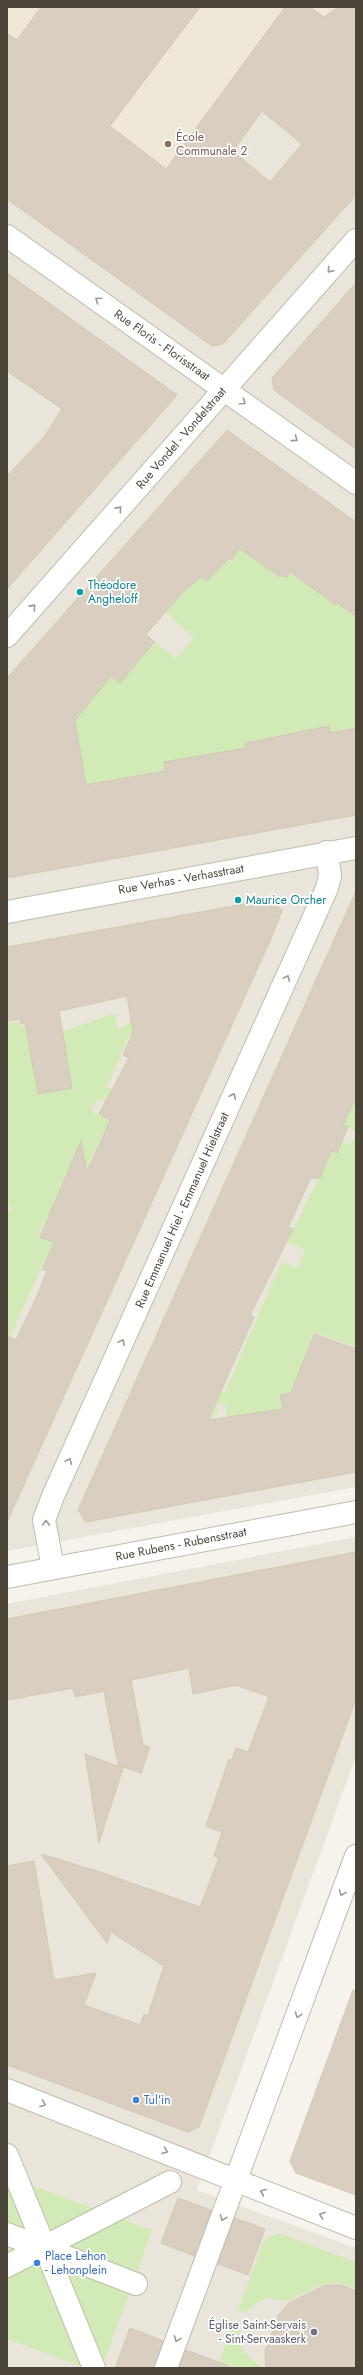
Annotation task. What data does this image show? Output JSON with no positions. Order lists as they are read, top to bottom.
{
  "streets": {
    "street": [
      "Rue Floris - Florisstraat",
      "Rue Vondel - Vondelstraat",
      "Rue Verhas - Verhasstraat",
      "Rue Emmanuel Hiel - Emmanuel Hielstraat",
      "Rue Rubens - Rubensstraat"
    ]
  },
  "crossings": [
    ["Rue Floris - Florisstraat", "Rue Vondel - Vondelstraat"],
    ["Rue Verhas - Verhasstraat", "Rue Emmanuel Hiel - Emmanuel Hielstraat"],
    ["Rue Emmanuel Hiel - Emmanuel Hielstraat", "Rue Rubens - Rubensstraat"]
  ],
  "one_way": ["Rue Emmanuel Hiel - Emmanuel Hielstraat"],
  "places": [
    "École Communale 2",
    "Théodore Angheloff",
    "Maurice Orcher",
    "Tul'in",
    "Place Lehon - Lehonplein",
    "Église Saint-Servais - Sint-Servaaskerk"
  ]
}
